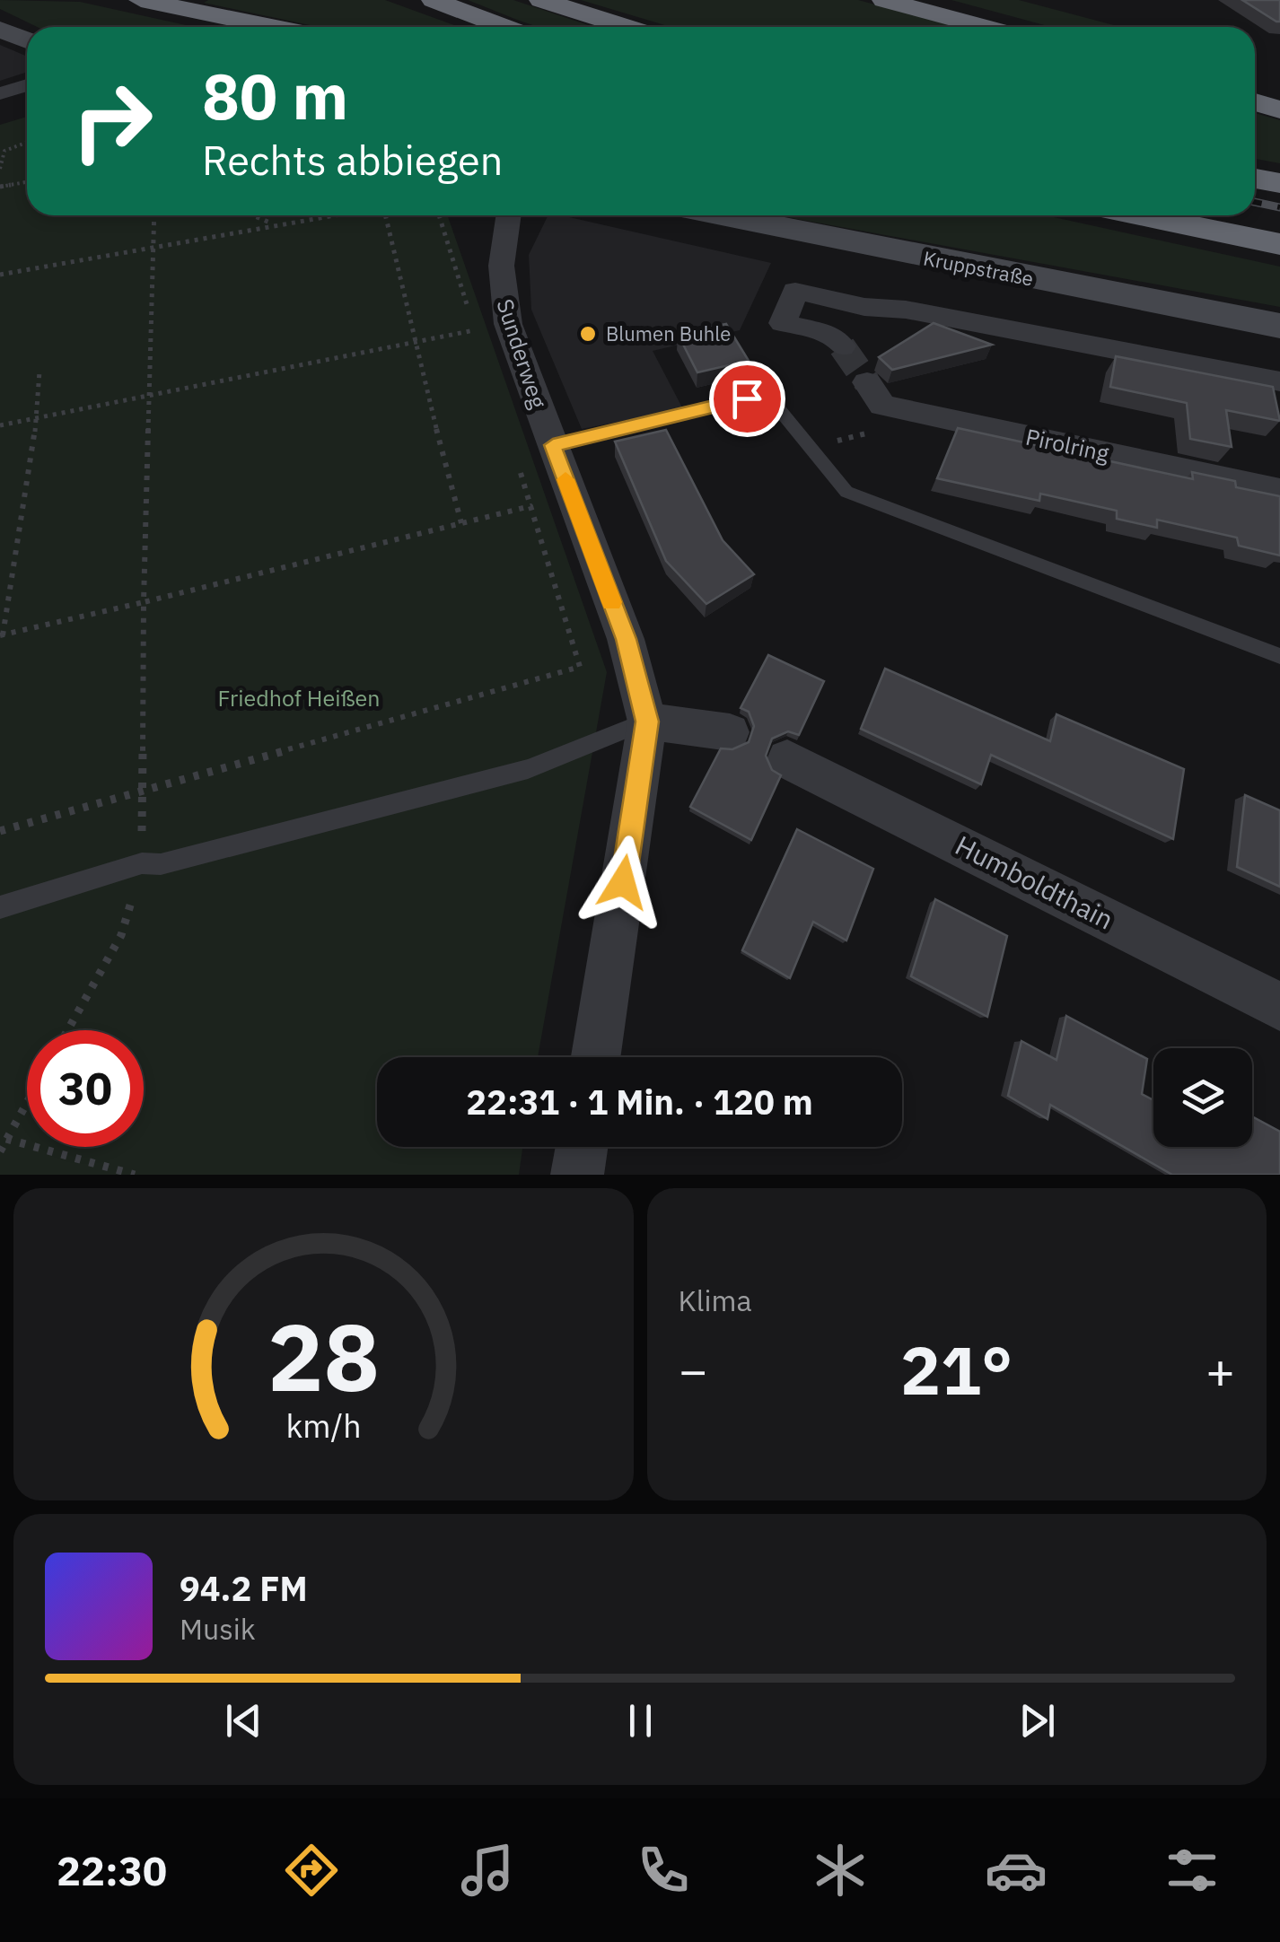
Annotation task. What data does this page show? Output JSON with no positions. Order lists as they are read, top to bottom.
{
  "streets": {
    "street": [
      "Kruppstraße",
      "Sunderweg",
      "Pirolring",
      "Humboldthain"
    ]
  },
  "parks": ["Friedhof Heißen"],
  "places": ["Blumen Buhle"],
  "page": {
    "turn": ["80 m", "Rechts abbiegen"],
    "limit": "30",
    "trip": "22:31 · 1 Min. · 120 m",
    "tile": "Klima",
    "heat": ["−", "21°", "+"],
    "song": ["94.2 FM", "Musik"],
    "tabs": "22:30",
    "gauge": ["28", "km/h"]
  }
}
